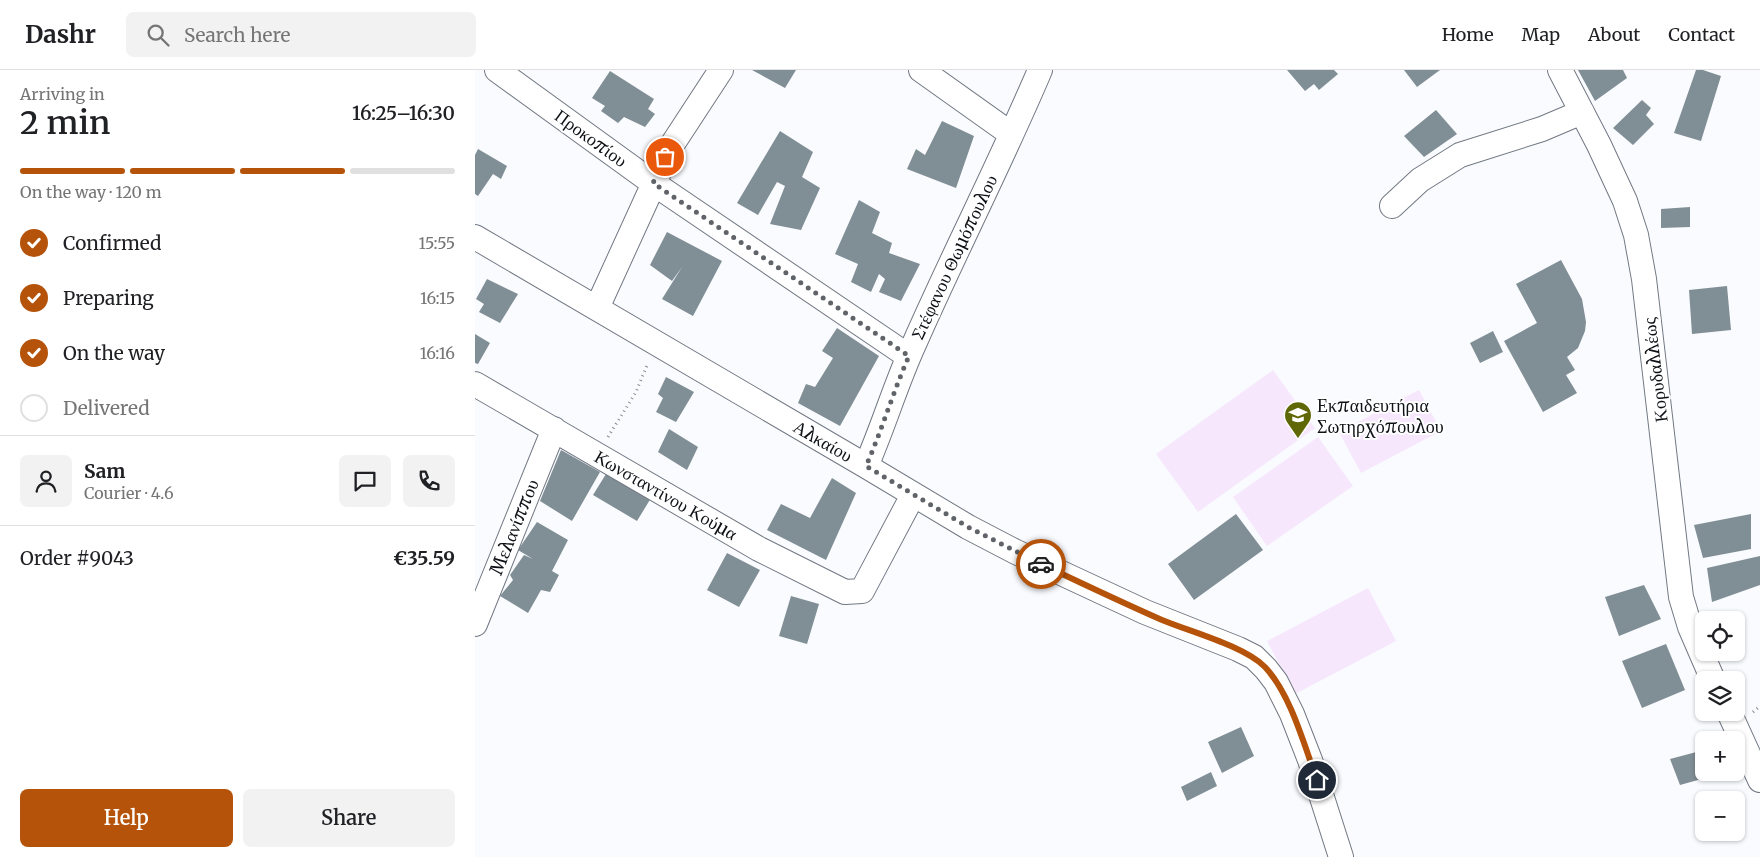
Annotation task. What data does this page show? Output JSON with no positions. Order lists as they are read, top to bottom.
{
  "streets": {
    "street": [
      "Προκοπίου",
      "Στέφανου Θωμόπουλου",
      "Κορυδαλλέως",
      "Αλκαίου",
      "Κωνσταντίνου Κούμα",
      "Μελανίππου"
    ]
  },
  "crossings": [
    ["Προκοπίου", "Στέφανου Θωμόπουλου"],
    ["Στέφανου Θωμόπουλου", "Αλκαίου"],
    ["Αλκαίου", "Κωνσταντίνου Κούμα"],
    ["Κωνσταντίνου Κούμα", "Μελανίππου"]
  ],
  "places": {
    "school or university": ["Εκπαιδευτήρια Σωτηρχόπουλου"]
  },
  "page": {
    "header": "Dashr",
    "search": "Search here",
    "nav": [
      "Home",
      "Map",
      "About",
      "Contact"
    ],
    "heading": ["2 min", "Arriving in", "16:25–16:30"],
    "panel": [
      "Sam",
      "Courier · 4.6",
      "Order #9043",
      "€35.59"
    ],
    "bar": "On the way · 120 m",
    "list": [
      ["Confirmed", "15:55"],
      ["Preparing", "16:15"],
      ["On the way", "16:16"],
      "Delivered"
    ],
    "map_buttons": ["+", "−"],
    "buttons": ["Help", "Share"]
  }
}
